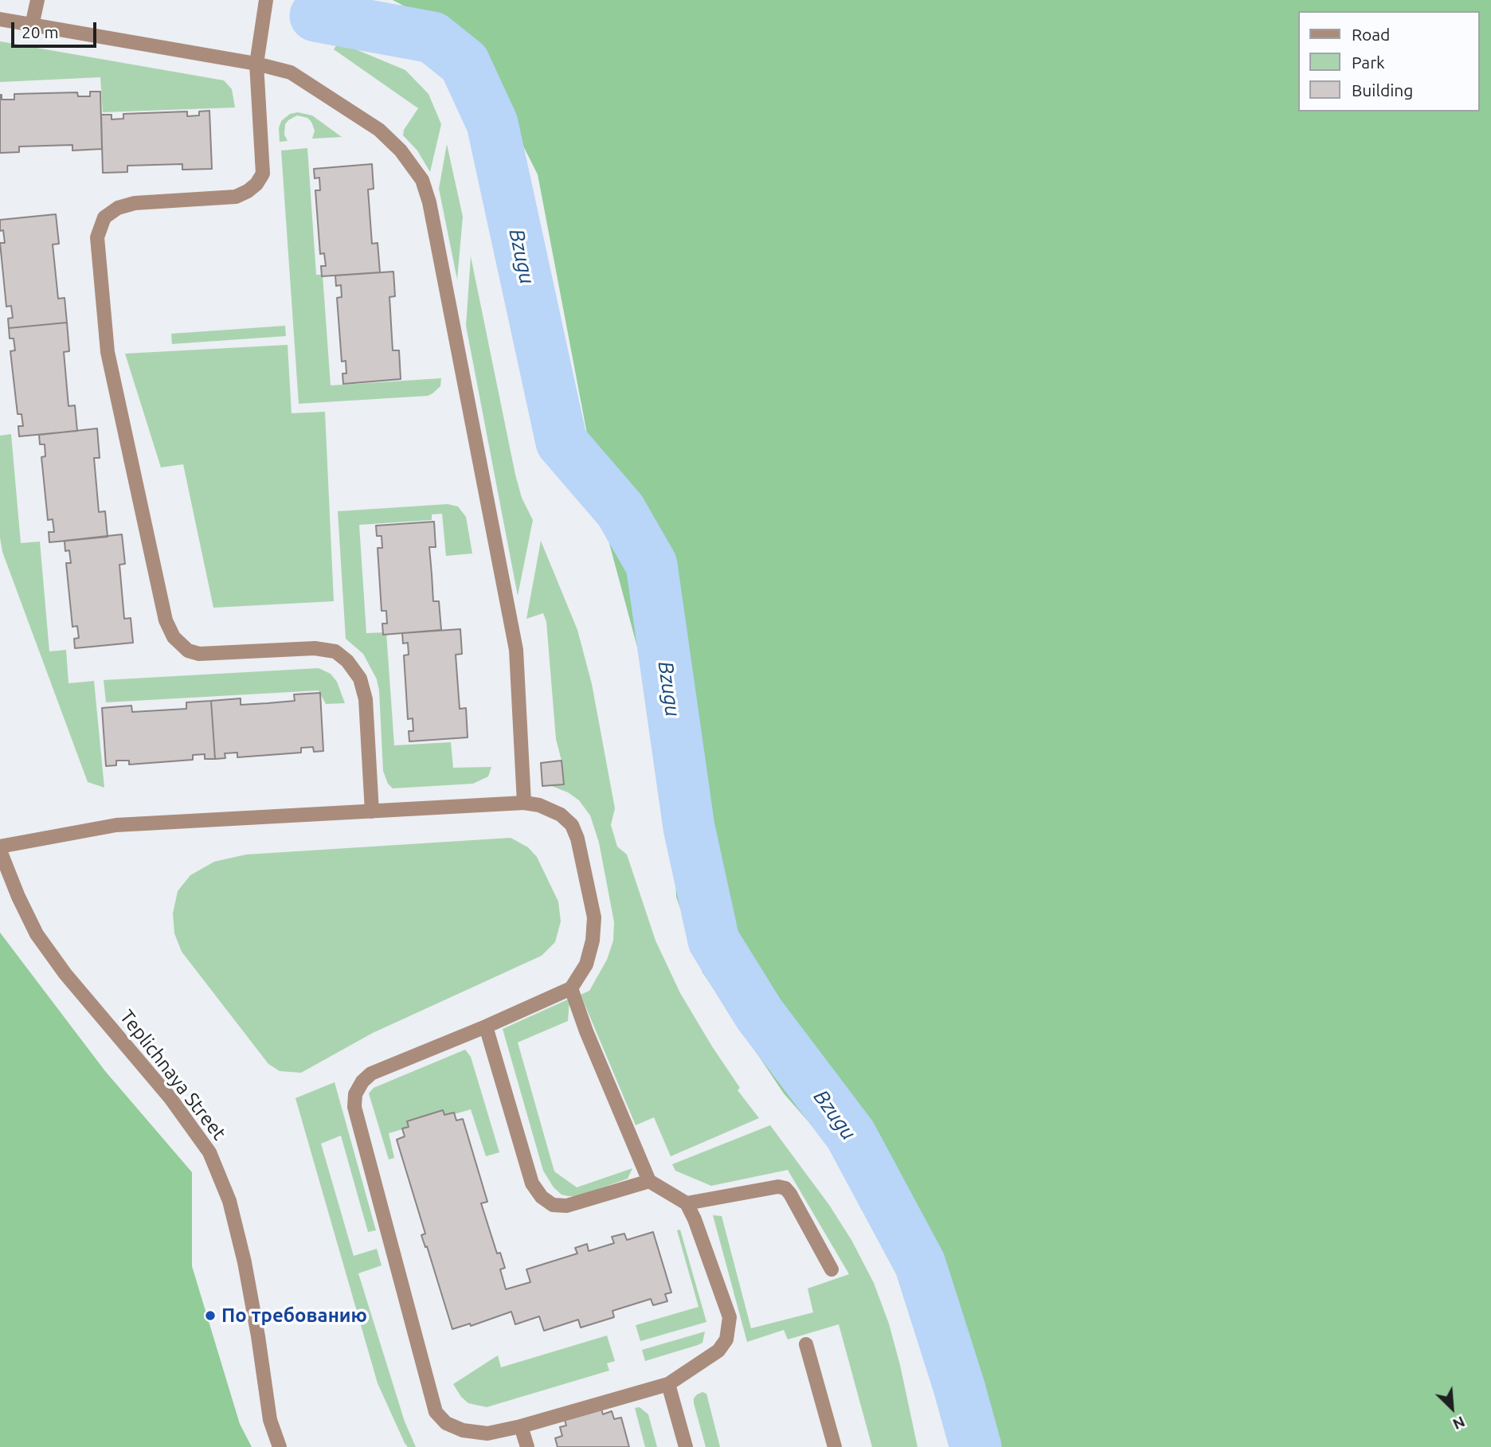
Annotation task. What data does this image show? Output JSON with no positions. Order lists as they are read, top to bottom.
{
  "streets": {
    "street": ["Teplichnaya Street"]
  },
  "water": ["Bzugu"],
  "places": ["По требованию"],
  "legend": ["Road", "Park", "Building"],
  "scale_bar": "20 m",
  "north": "bottom right"
}
